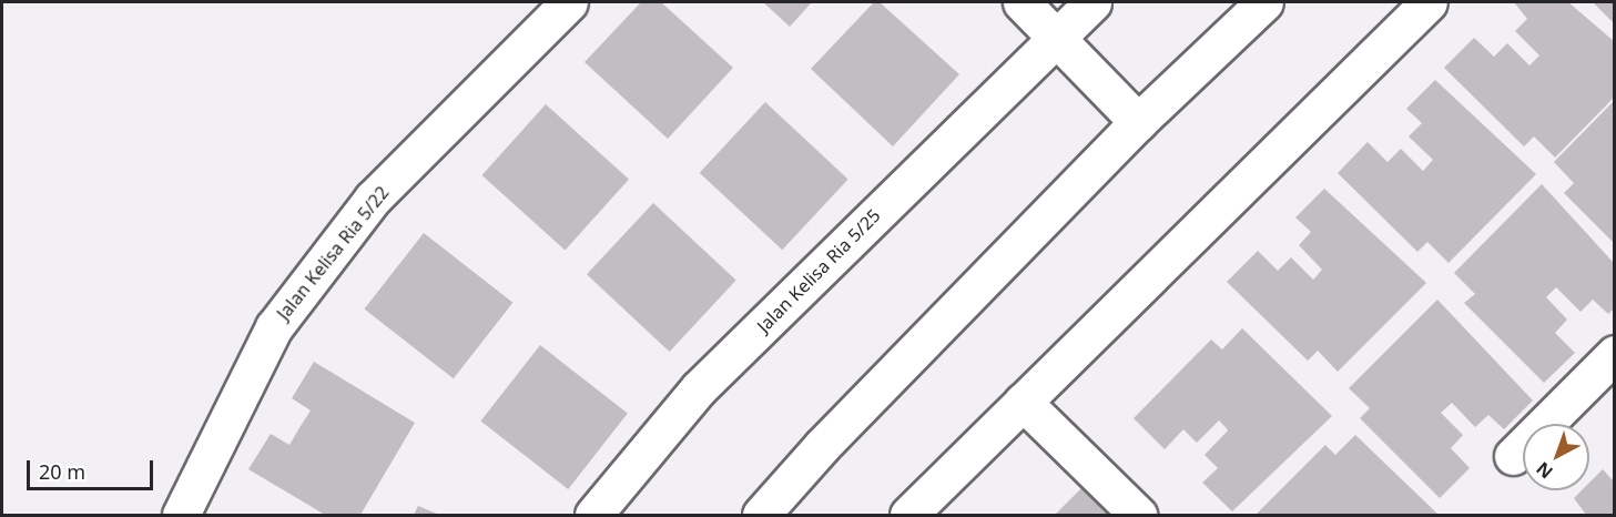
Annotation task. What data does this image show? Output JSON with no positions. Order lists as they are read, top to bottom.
{
  "streets": {
    "street": ["Jalan Kelisa Ria 5/22", "Jalan Kelisa Ria 5/25"]
  },
  "scale_bar": "20 m",
  "north": "bottom left"
}
